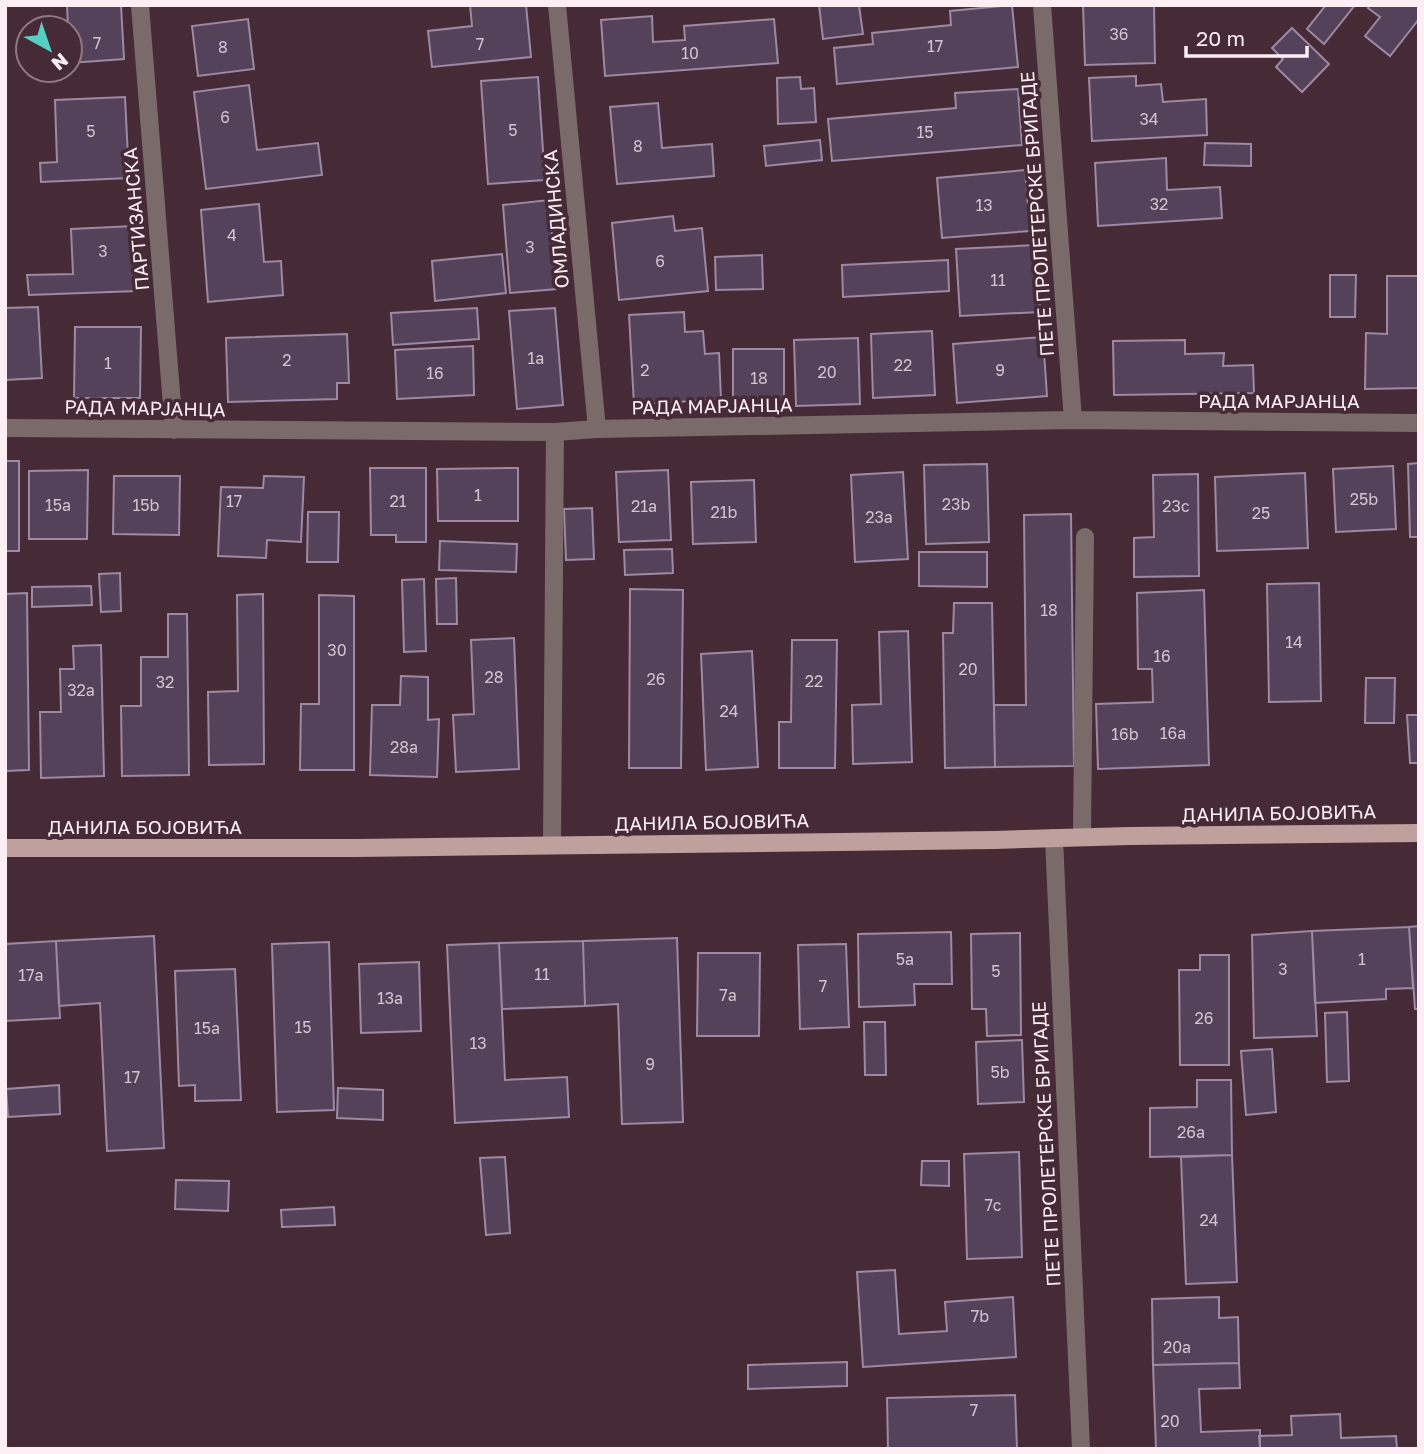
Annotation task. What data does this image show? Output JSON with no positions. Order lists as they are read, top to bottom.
{
  "streets": {
    "main road": ["ДАНИЛА БОЈОВИЋА"],
    "street": [
      "ПЕТЕ ПРОЛЕТЕРСКЕ БРИГАДЕ",
      "ПАРТИЗАНСКА",
      "ОМЛАДИНСКА",
      "РАДА МАРЈАНЦА"
    ]
  },
  "crossings": [
    ["ПЕТЕ ПРОЛЕТЕРСКЕ БРИГАДЕ", "РАДА МАРЈАНЦА"],
    ["ПЕТЕ ПРОЛЕТЕРСКЕ БРИГАДЕ", "ДАНИЛА БОЈОВИЋА"],
    ["ПАРТИЗАНСКА", "РАДА МАРЈАНЦА"],
    ["ОМЛАДИНСКА", "РАДА МАРЈАНЦА"]
  ],
  "house_numbers": [
    "36",
    "7",
    "7",
    "17",
    "8",
    "10",
    "6",
    "34",
    "5",
    "5",
    "15",
    "8",
    "32",
    "13",
    "4",
    "3",
    "3",
    "6",
    "11",
    "1a",
    "2",
    "1",
    "22",
    "2",
    "9",
    "20",
    "16",
    "18",
    "1",
    "25b",
    "17",
    "21",
    "23b",
    "15a",
    "15b",
    "21a",
    "23c",
    "21b",
    "25",
    "23a",
    "18",
    "14",
    "30",
    "16",
    "20",
    "28",
    "26",
    "22",
    "32",
    "32a",
    "24",
    "16a",
    "16b",
    "28a",
    "5a",
    "1",
    "3",
    "5",
    "11",
    "17a",
    "7",
    "7a",
    "13a",
    "26",
    "15",
    "15a",
    "13",
    "9",
    "5b",
    "17",
    "26a",
    "7c",
    "24",
    "7b",
    "20a",
    "7",
    "20"
  ],
  "scale_bar": "20 m",
  "north": "bottom right"
}
